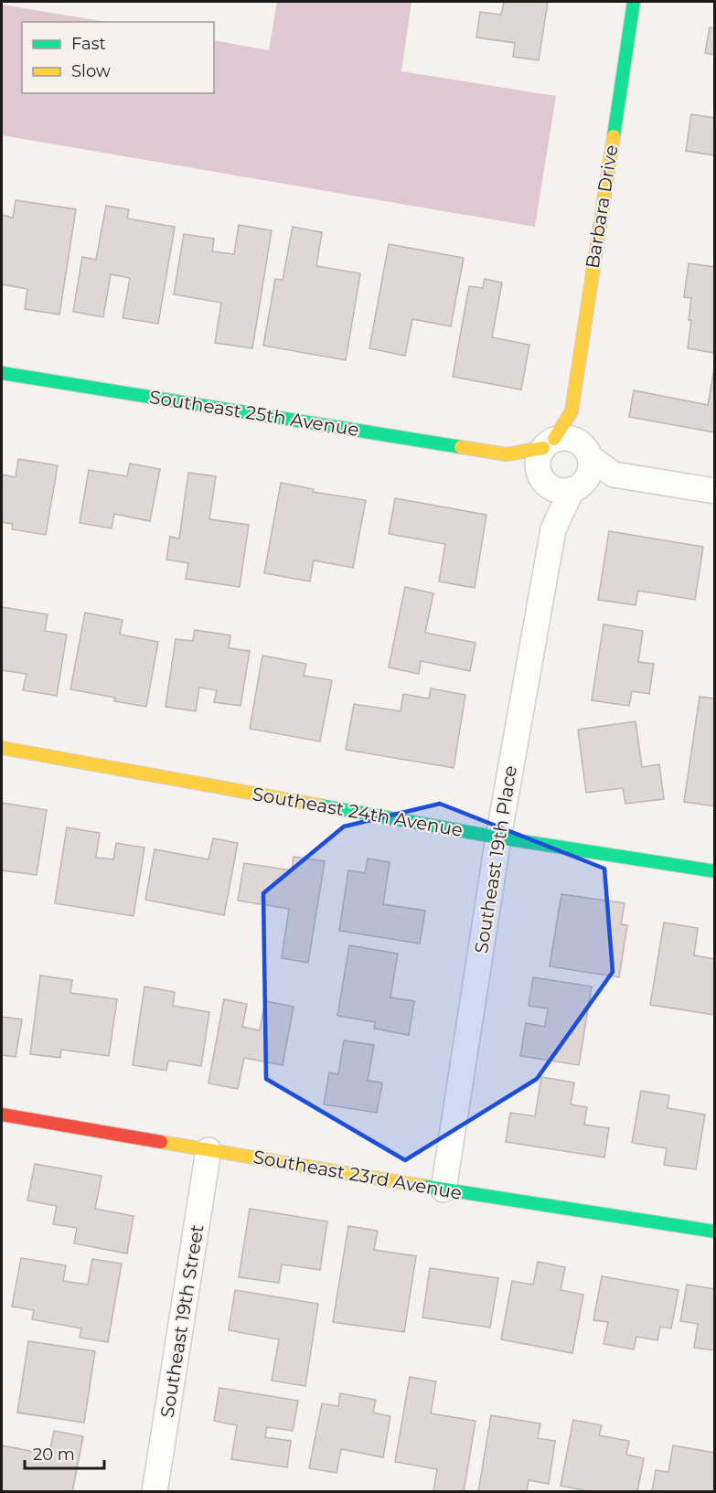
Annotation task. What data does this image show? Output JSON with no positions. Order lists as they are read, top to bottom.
{
  "streets": {
    "street": [
      "Barbara Drive",
      "Southeast 25th Avenue",
      "Southeast 24th Avenue",
      "Southeast 19th Place",
      "Southeast 23rd Avenue",
      "Southeast 19th Street"
    ]
  },
  "crossings": [
    ["Barbara Drive", "Southeast 25th Avenue"],
    ["Southeast 24th Avenue", "Southeast 19th Place"],
    ["Southeast 19th Place", "Southeast 23rd Avenue"],
    ["Southeast 23rd Avenue", "Southeast 19th Street"]
  ],
  "legend": ["Fast", "Slow"],
  "scale_bar": "20 m"
}
